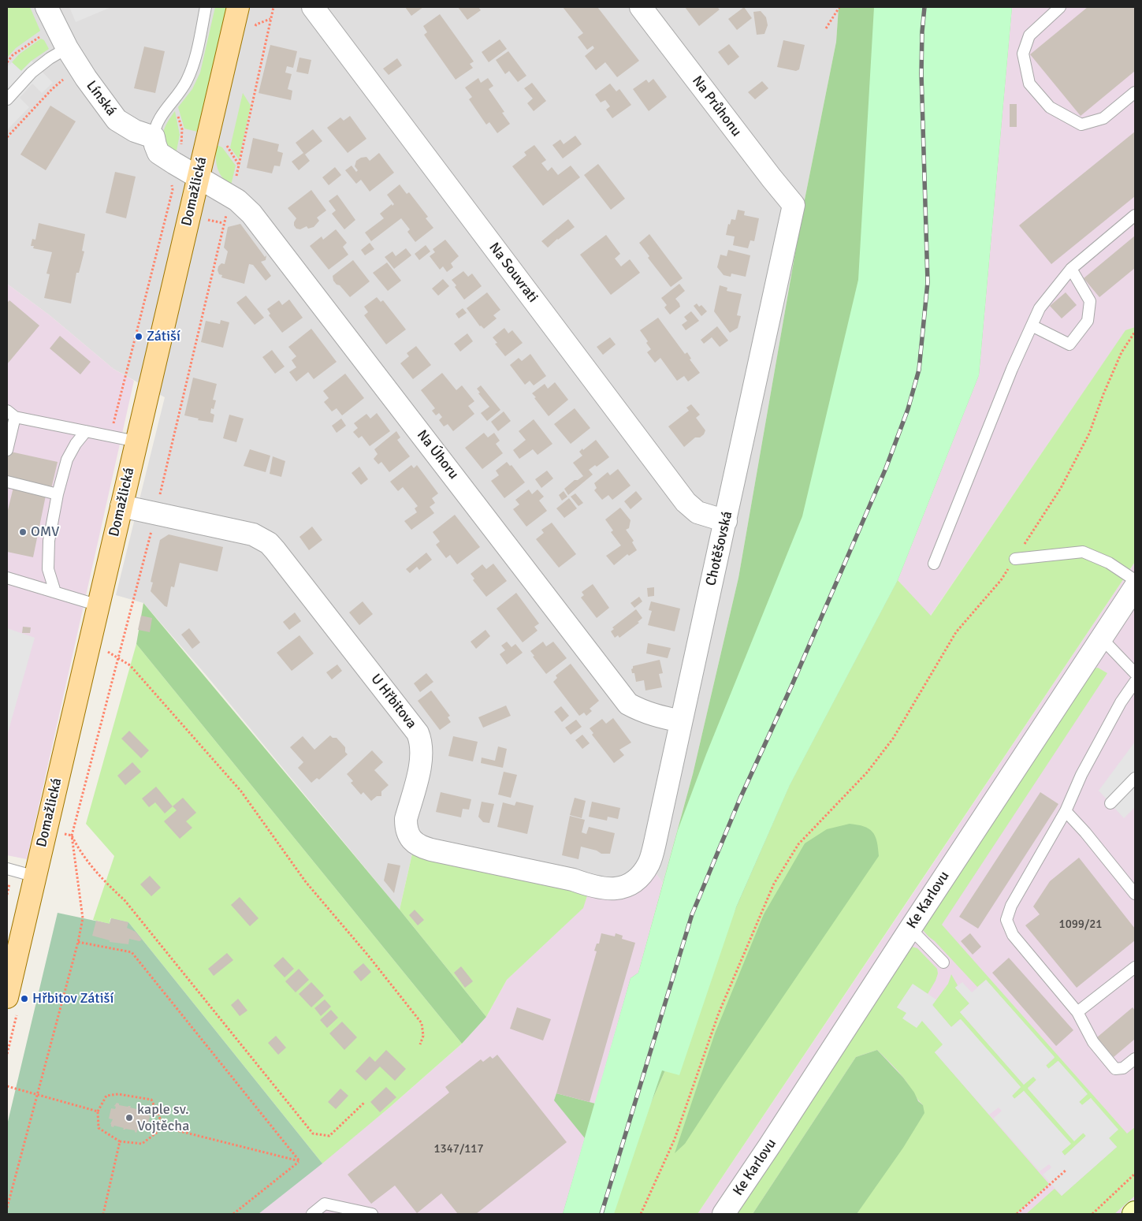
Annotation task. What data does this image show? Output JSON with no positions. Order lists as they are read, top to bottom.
{
  "streets": {
    "main road": ["Domažlická"],
    "street": [
      "Línská",
      "Na Průhonu",
      "Na Souvrati",
      "Na Úhoru",
      "Chotěšovská",
      "U Hřbitova",
      "Ke Karlovu"
    ]
  },
  "crossings": [
    ["Na Průhonu", "Chotěšovská"],
    ["Domažlická", "Na Úhoru"],
    ["Domažlická", "U Hřbitova"],
    ["Na Souvrati", "Chotěšovská"],
    ["Na Úhoru", "Chotěšovská"],
    ["Chotěšovská", "U Hřbitova"]
  ],
  "places": [
    "Zátiší",
    "OMV",
    "Hřbitov Zátiší",
    "kaple sv. Vojtěcha"
  ],
  "house_numbers": ["1099/21", "1347/117"]
}
